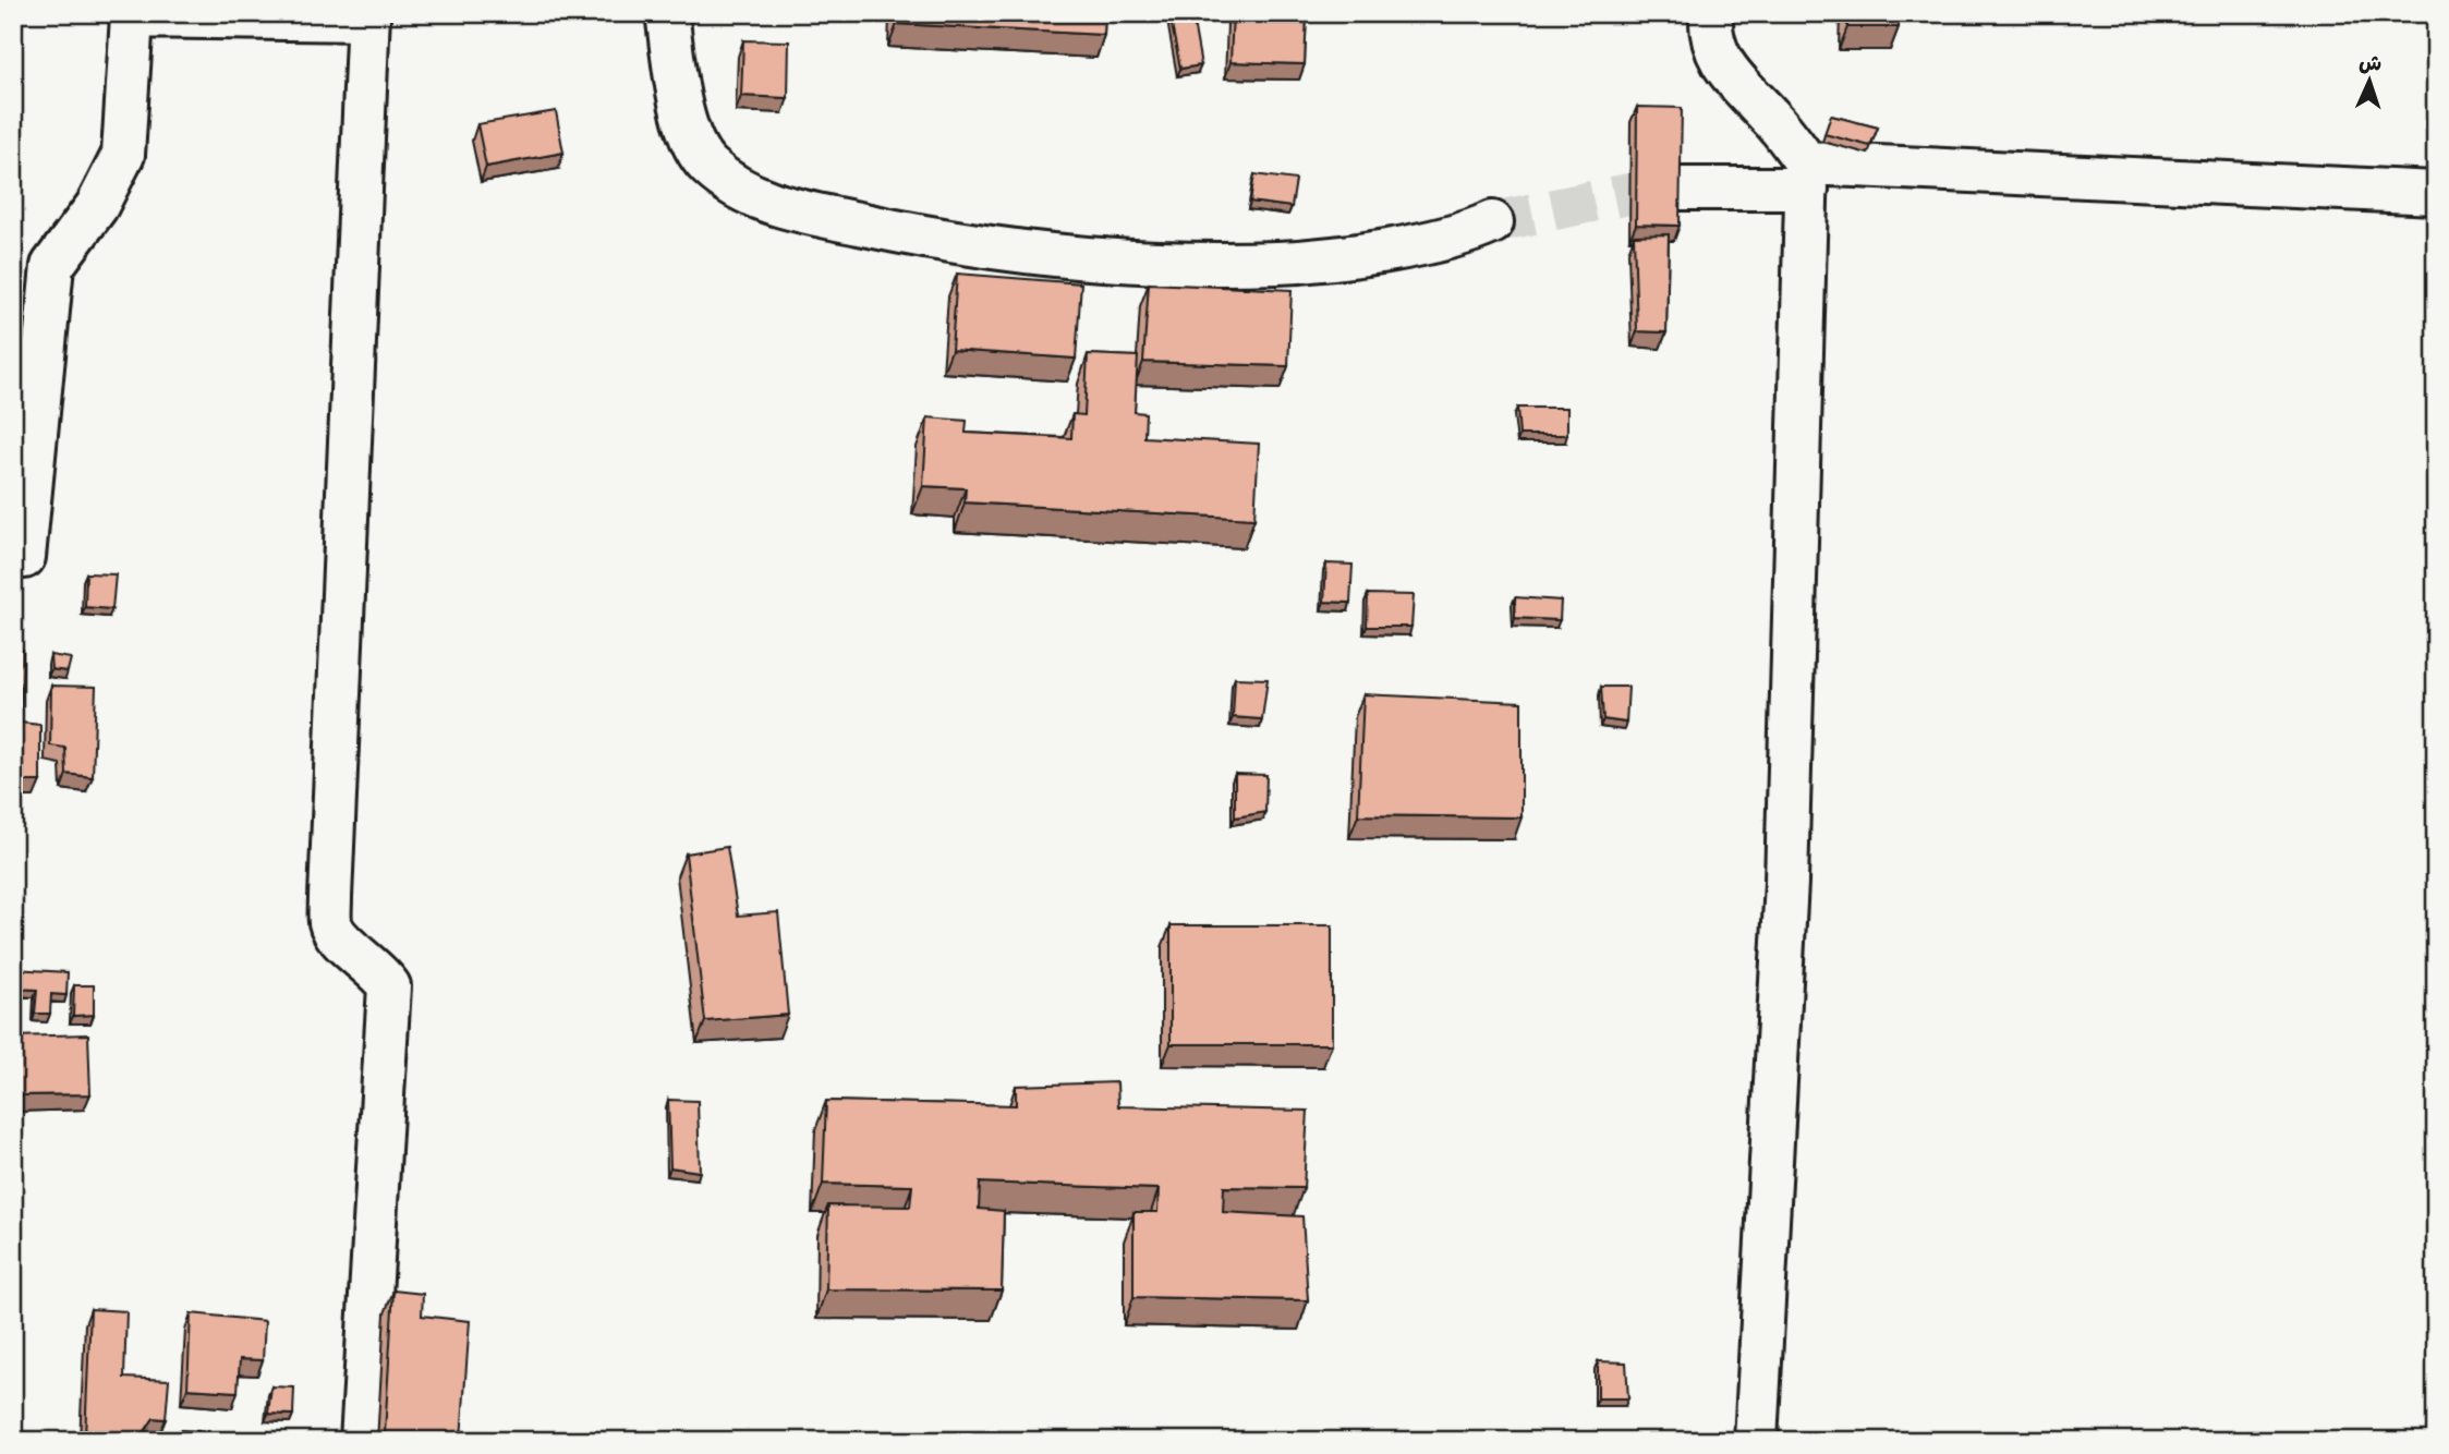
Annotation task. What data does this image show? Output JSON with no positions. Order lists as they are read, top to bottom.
{
  "north": "top"
}
